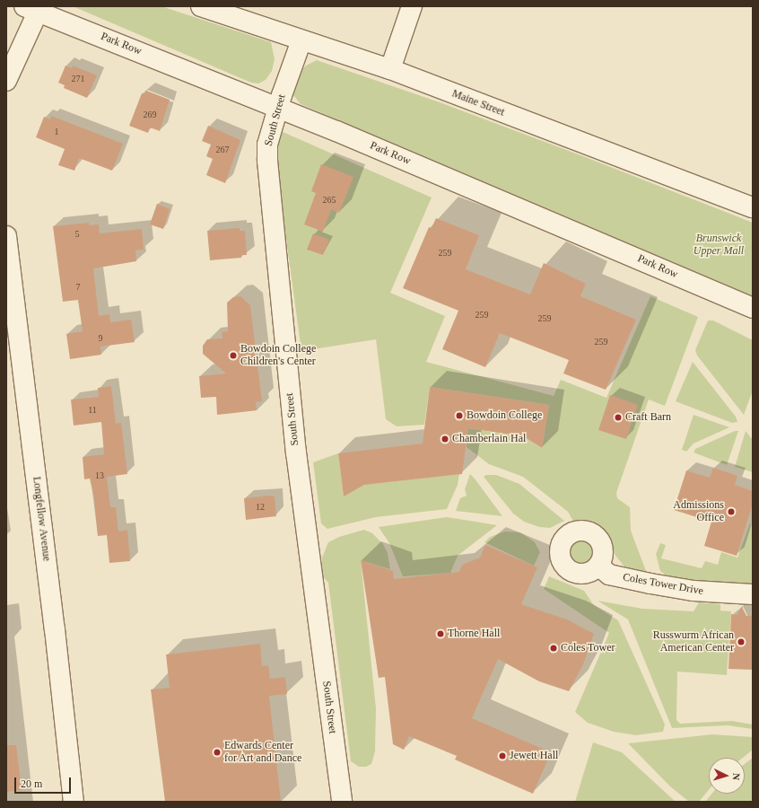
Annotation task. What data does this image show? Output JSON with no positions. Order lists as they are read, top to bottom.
{
  "streets": {
    "street": [
      "Park Row",
      "Maine Street",
      "South Street",
      "Longfellow Avenue",
      "Coles Tower Drive"
    ]
  },
  "crossings": [
    ["Park Row", "South Street"],
    ["Maine Street", "South Street"]
  ],
  "parks": ["Brunswick Upper Mall"],
  "places": [
    "Bowdoin College Children's Center",
    "Bowdoin College",
    "Craft Barn",
    "Chamberlain Hal",
    "Admissions Office",
    "Thorne Hall",
    "Russwurm African American Center",
    "Coles Tower",
    "Edwards Center for Art and Dance",
    "Jewett Hall"
  ],
  "house_numbers": [
    "271",
    "269",
    "1",
    "267",
    "265",
    "5",
    "259",
    "7",
    "259",
    "259",
    "9",
    "259",
    "11",
    "13",
    "12"
  ],
  "scale_bar": "20 m",
  "north": "right"
}
